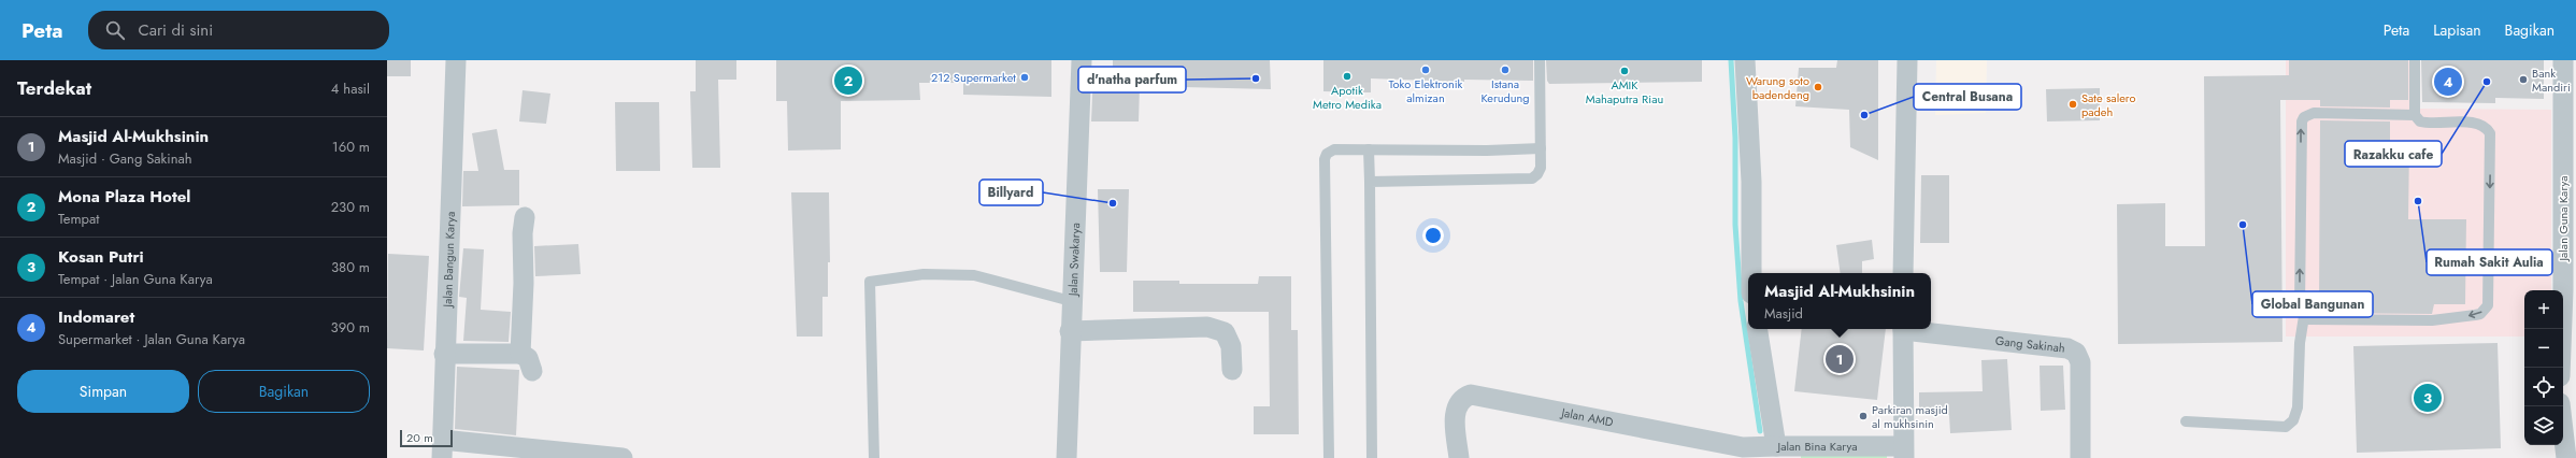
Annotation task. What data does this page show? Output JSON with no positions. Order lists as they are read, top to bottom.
{
  "streets": {
    "street": [
      "Jalan Guna Karya",
      "Jalan Bangun Karya",
      "Jalan Swakarya",
      "Gang Sakinah",
      "Jalan AMD",
      "Jalan Bina Karya"
    ]
  },
  "crossings": [
    ["Jalan AMD", "Jalan Bina Karya"]
  ],
  "places": [
    "Toko Elektronik almizan",
    "Istana Kerudung",
    "AMIK Mahaputra Riau",
    "Apotik Metro Medika",
    "212 Supermarket",
    "d'natha parfum",
    "Bank Mandiri",
    "Razakku cafe",
    "Warung soto badendeng",
    "Sate salero padeh",
    "Central Busana",
    "Rumah Sakit Aulia",
    "Billyard",
    "Global Bangunan",
    "Parkiran masjid al mukhsinin"
  ],
  "scale_bar": "20 m",
  "page": {
    "header": "Peta",
    "search": "Cari di sini",
    "nav": ["Peta", "Lapisan", "Bagikan"],
    "heading": ["Terdekat", "4 hasil"],
    "pins": [
      "2",
      "4",
      "1",
      "3"
    ],
    "list": [
      {
        "mark": "1",
        "name": "Masjid Al-Mukhsinin",
        "note": "Masjid · Gang Sakinah",
        "value": "160 m"
      },
      {
        "mark": "2",
        "name": "Mona Plaza Hotel",
        "note": "Tempat",
        "value": "230 m"
      },
      {
        "mark": "3",
        "name": "Kosan Putri",
        "note": "Tempat · Jalan Guna Karya",
        "value": "380 m"
      },
      {
        "mark": "4",
        "name": "Indomaret",
        "note": "Supermarket · Jalan Guna Karya",
        "value": "390 m"
      }
    ],
    "popup": ["Masjid Al-Mukhsinin", "Masjid"],
    "map_buttons": ["+", "−"],
    "buttons": ["Simpan", "Bagikan"],
    "scale": "20 m"
  }
}
